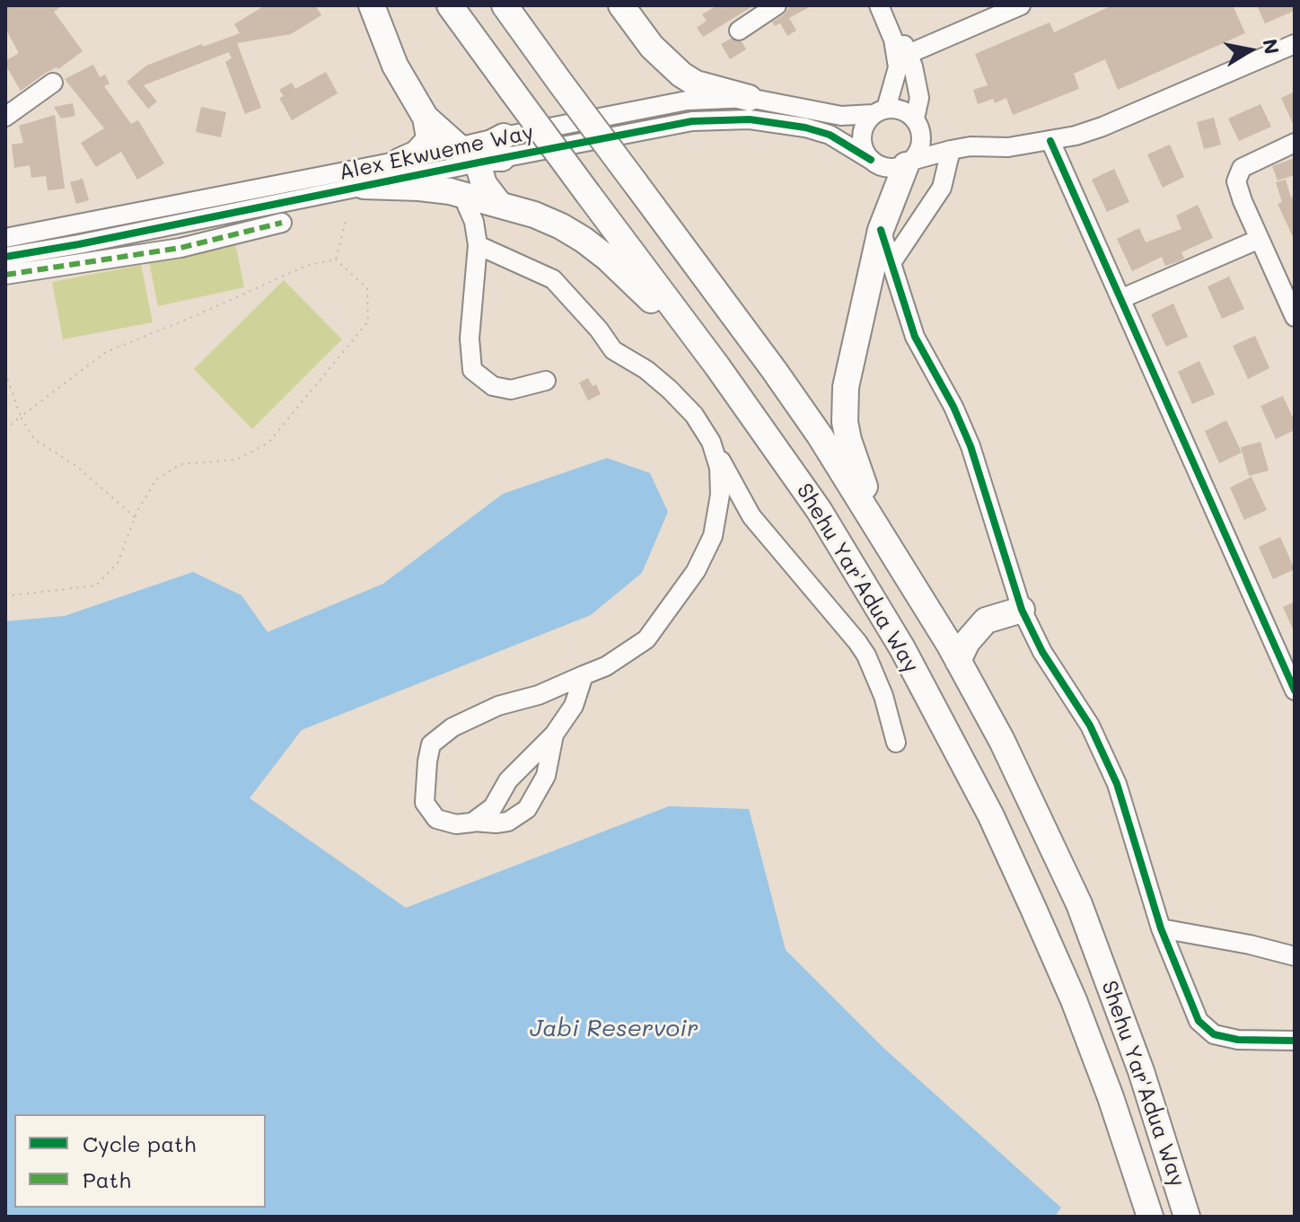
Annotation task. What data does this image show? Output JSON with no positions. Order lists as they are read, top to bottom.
{
  "streets": {
    "highway": ["Shehu Yar'Adua Way"],
    "street": ["Alex Ekwueme Way"]
  },
  "water": ["Jabi Reservoir"],
  "legend": ["Cycle path", "Path"],
  "north": "right"
}
